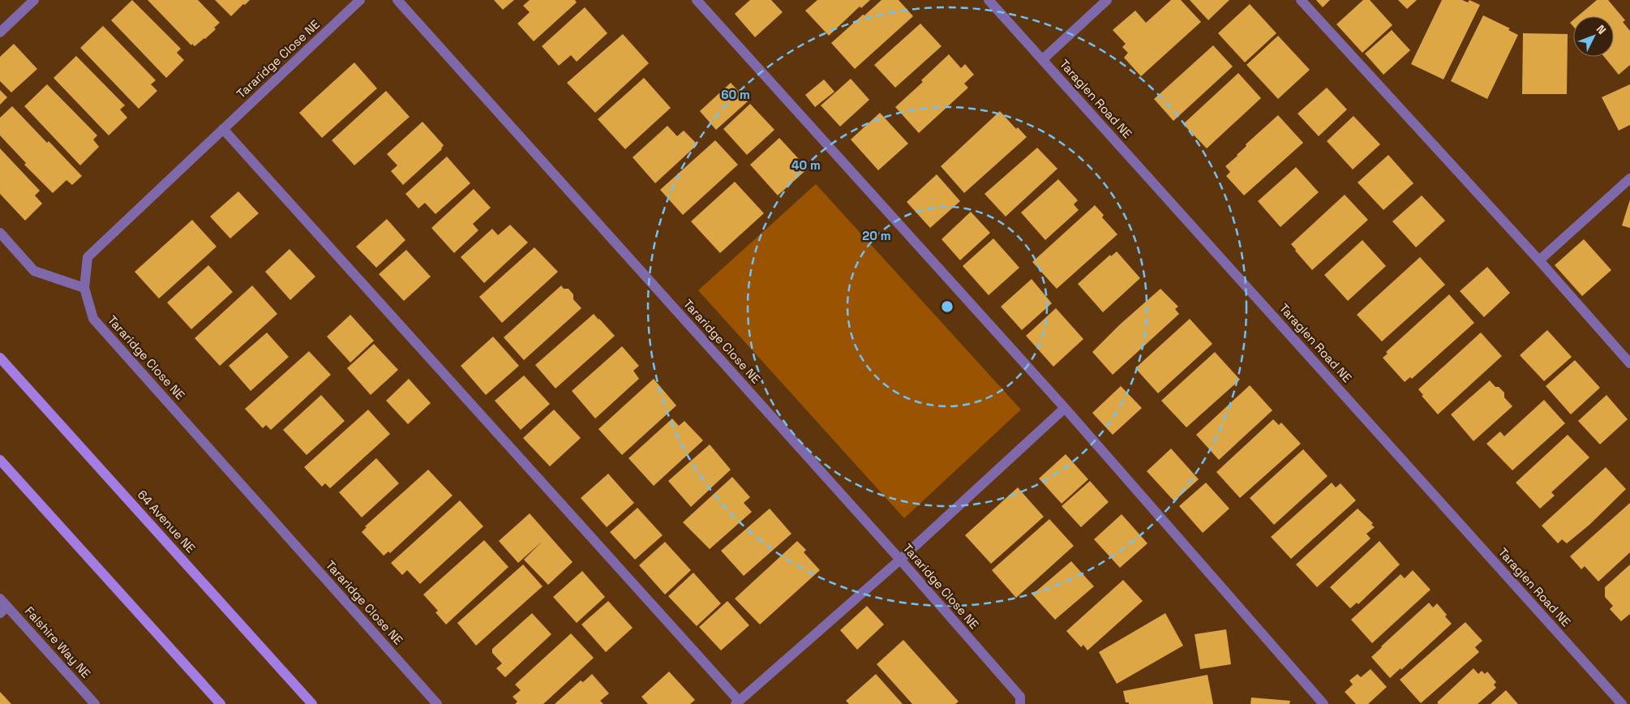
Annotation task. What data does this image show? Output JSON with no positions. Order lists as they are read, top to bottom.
{
  "streets": {
    "main road": ["64 Avenue NE"],
    "street": ["Tararidge Close NE", "Taraglen Road NE", "Falshire Way NE"]
  },
  "north": "top right",
  "rings": ["60 m", "40 m", "20 m"]
}
